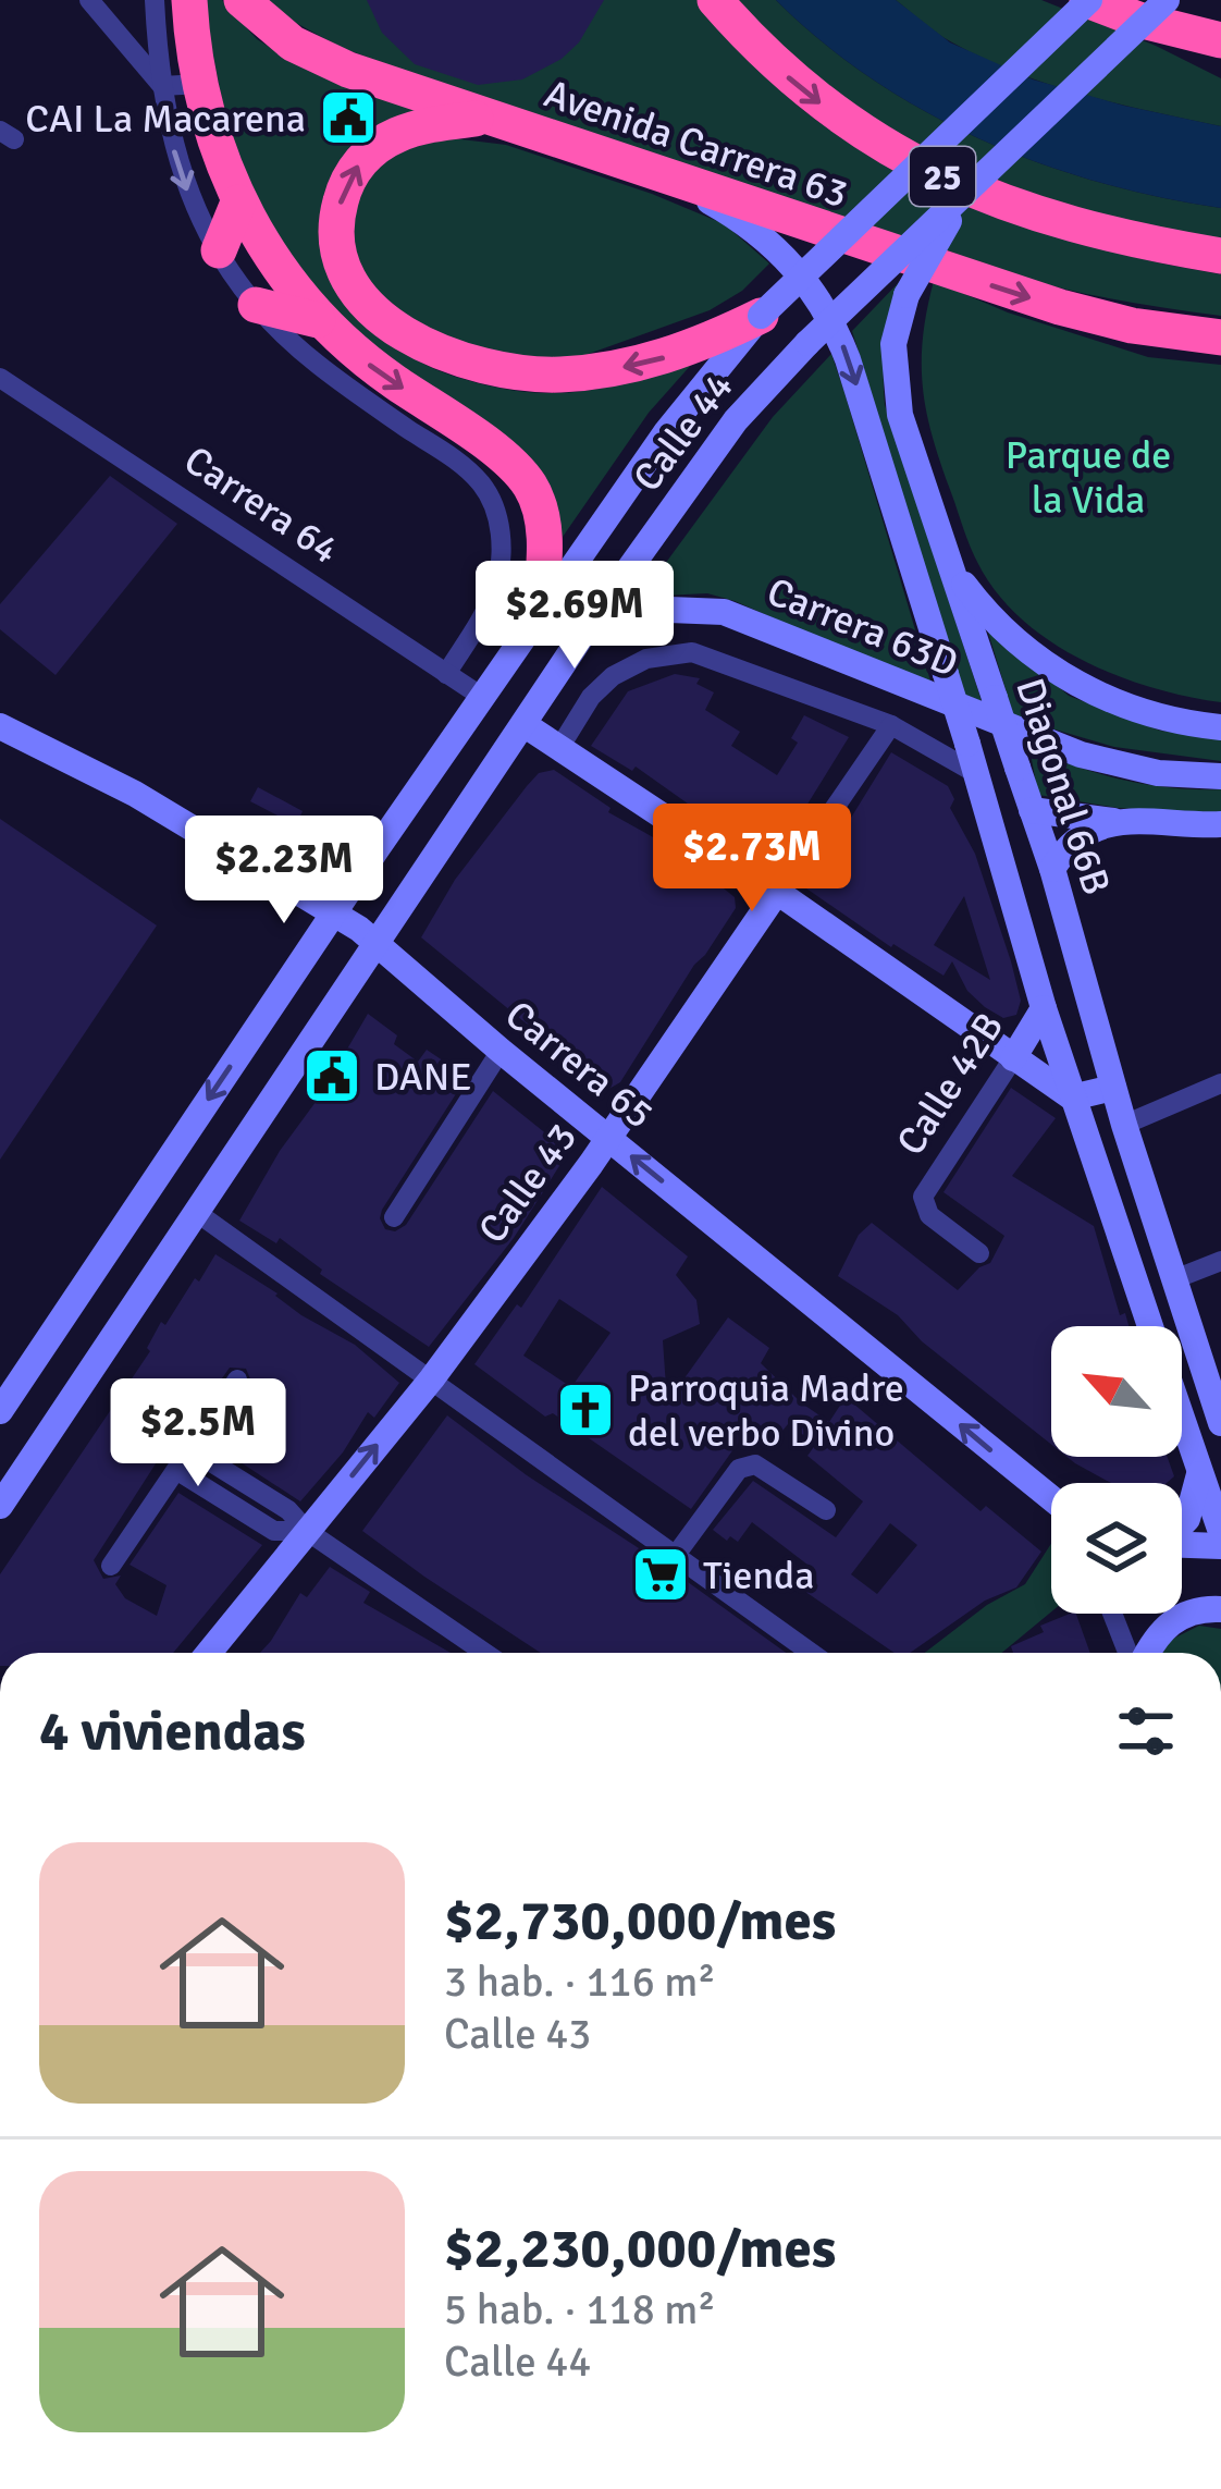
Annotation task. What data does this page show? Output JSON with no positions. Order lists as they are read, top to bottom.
{
  "streets": {
    "highway": ["Avenida Carrera 63", "25"],
    "main road": [
      "Calle 44",
      "Carrera 63D",
      "Diagonal 66B",
      "Carrera 65",
      "Calle 42B",
      "Calle 43"
    ],
    "street": ["Carrera 64"]
  },
  "crossings": [
    ["Avenida Carrera 63", "Diagonal 66B"],
    ["Calle 44", "Carrera 64"],
    ["Calle 44", "Carrera 63D"],
    ["Calle 44", "Diagonal 66B"],
    ["Calle 44", "Carrera 65"],
    ["Carrera 63D", "Diagonal 66B"],
    ["Carrera 63D", "Calle 43"],
    ["Diagonal 66B", "Calle 42B"],
    ["Carrera 65", "Calle 43"]
  ],
  "one_way": ["Avenida Carrera 63", "Carrera 65"],
  "parks": ["Parque de la Vida"],
  "places": {
    "public building": ["CAI La Macarena", "DANE"],
    "church": ["Parroquia Madre del verbo Divino"],
    "supermarket": ["Tienda"]
  },
  "north": "top left",
  "page": {
    "price": [
      "$2.69M",
      "$2.73M",
      "$2.23M",
      "$2.5M"
    ],
    "heading": "4 viviendas",
    "list": [
      {
        "name": "$2,730,000/mes",
        "note": "3 hab. · 116 m² · Calle 43"
      },
      {
        "name": "$2,230,000/mes",
        "note": "5 hab. · 118 m² · Calle 44"
      }
    ]
  }
}
